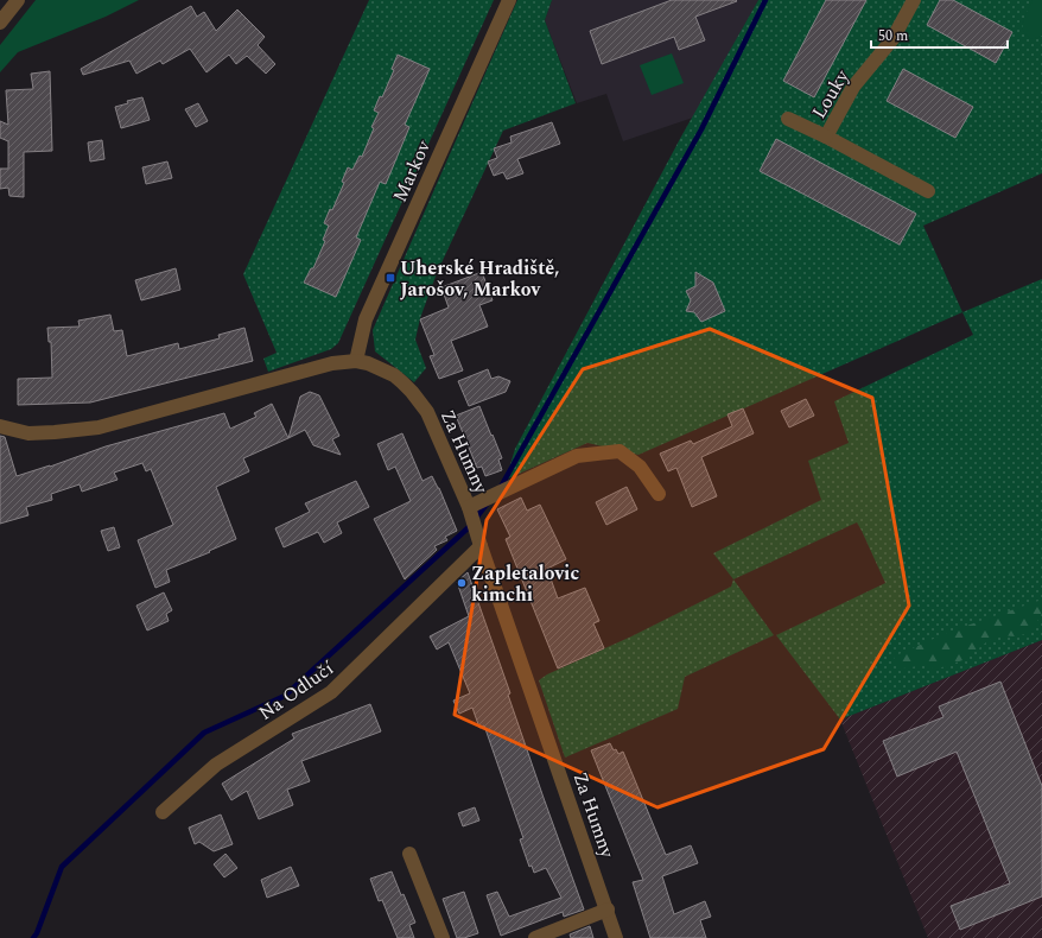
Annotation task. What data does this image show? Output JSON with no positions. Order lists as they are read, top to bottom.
{
  "streets": {
    "street": [
      "Louky",
      "Markov",
      "Za Humny",
      "Na Odlučí"
    ]
  },
  "crossings": [
    ["Markov", "Za Humny"],
    ["Za Humny", "Na Odlučí"]
  ],
  "places": {
    "transit": ["Uherské Hradiště, Jarošov, Markov"],
    "other": ["Zapletalovic kimchi"]
  },
  "scale_bar": "50 m"
}
